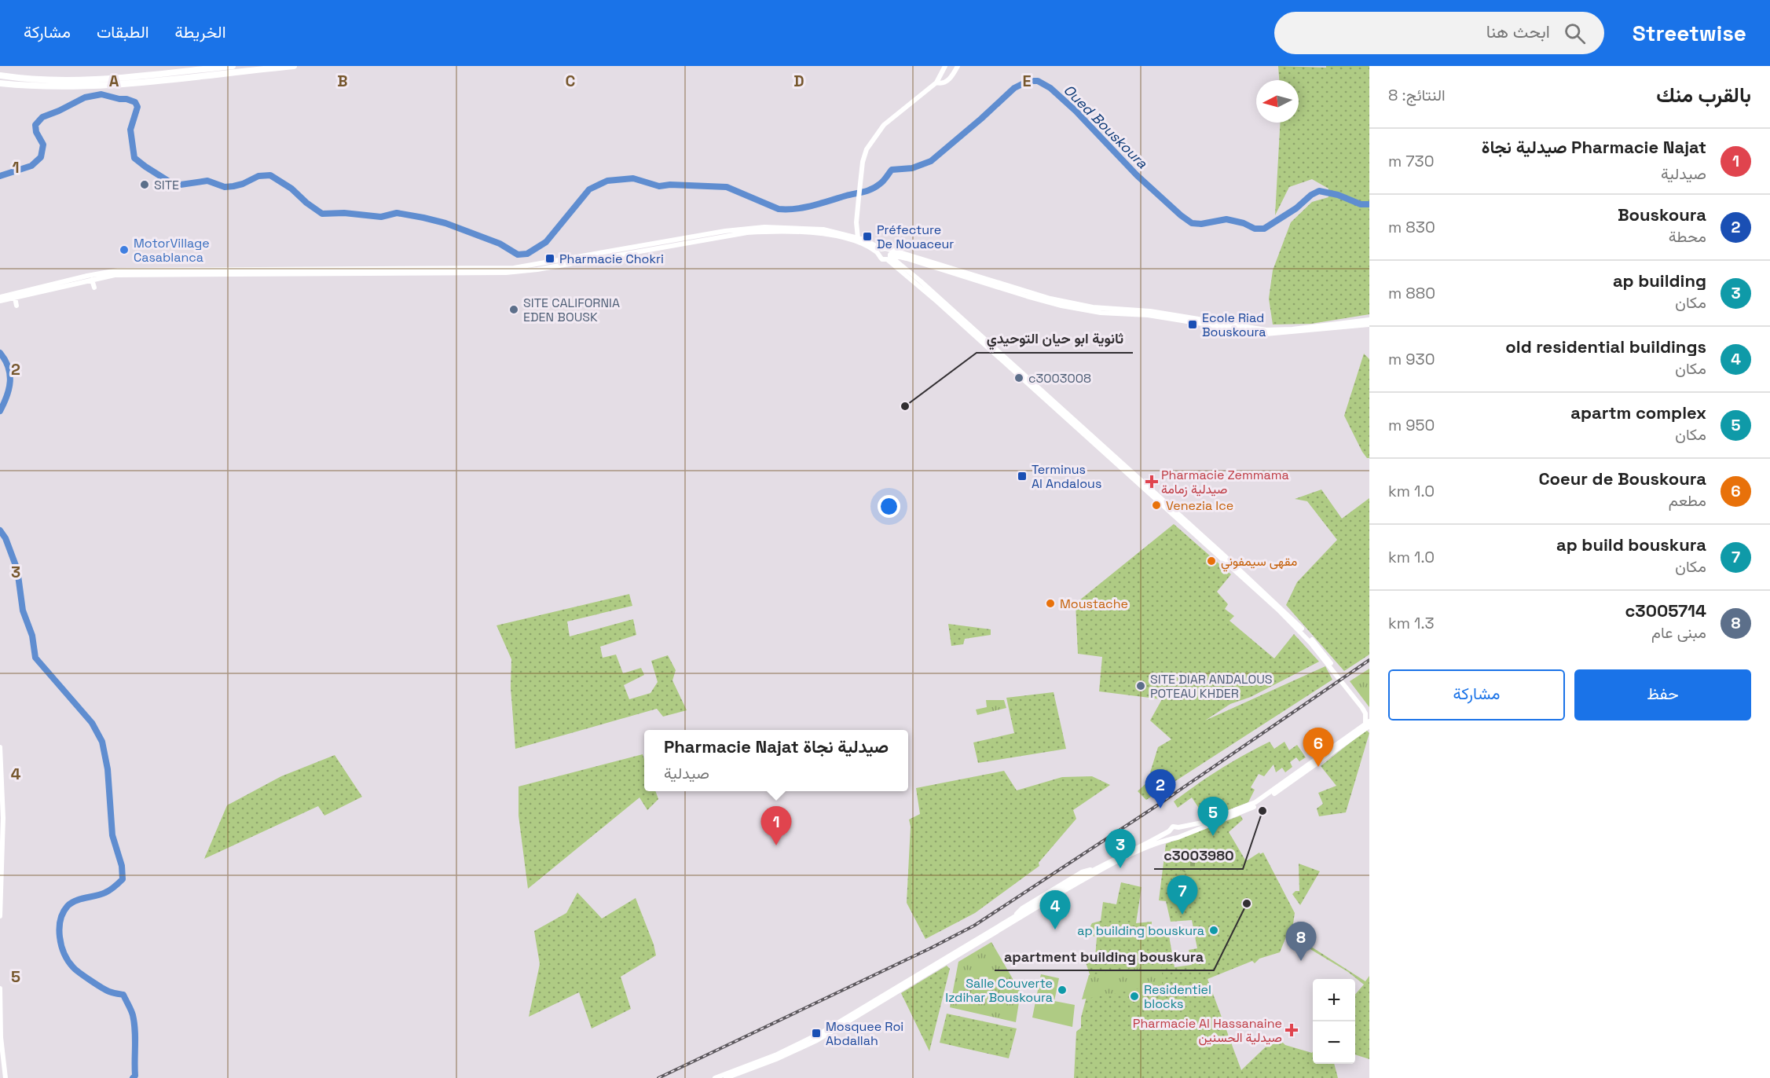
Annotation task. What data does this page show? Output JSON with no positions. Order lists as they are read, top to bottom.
{
  "water": ["Oued Bouskoura"],
  "places": {
    "other": [
      "SITE",
      "MotorVillage Casablanca",
      "SITE CALIFORNIA EDEN BOUSK",
      "c3003008",
      "ثانوية ابو حيان التوحيدي",
      "Venezia Ice",
      "مقهى سيمفوني",
      "Moustache",
      "SITE DIAR ANDALOUS POTEAU KHDER",
      "c3003980",
      "apartment building bouskura",
      "ap building bouskura",
      "Salle Couverte Izdihar Bouskoura",
      "Residentiel blocks"
    ],
    "transit": [
      "Préfecture De Nouaceur",
      "Pharmacie Chokri",
      "Ecole Riad Bouskoura",
      "Terminus Al Andalous",
      "Mosquee Roi Abdallah"
    ],
    "health": ["Pharmacie Zemmama صيدلية زمامة", "Pharmacie Al Hassanaine صيدلية الحسنين"]
  },
  "north": "left",
  "page": {
    "header": "Streetwise",
    "search": "ابحث هنا",
    "nav": ["الخريطة", "الطبقات", "مشاركة"],
    "heading": ["بالقرب منك", "النتائج: 8"],
    "list": [
      {
        "mark": "1",
        "name": "Pharmacie Najat صيدلية نجاة",
        "note": "صيدلية",
        "value": "730 m"
      },
      {
        "mark": "2",
        "name": "Bouskoura",
        "note": "محطة",
        "value": "830 m"
      },
      {
        "mark": "3",
        "name": "ap building",
        "note": "مكان",
        "value": "880 m"
      },
      {
        "mark": "4",
        "name": "old residential buildings",
        "note": "مكان",
        "value": "930 m"
      },
      {
        "mark": "5",
        "name": "apartm complex",
        "note": "مكان",
        "value": "950 m"
      },
      {
        "mark": "6",
        "name": "Coeur de Bouskoura",
        "note": "مطعم",
        "value": "1.0 km"
      },
      {
        "mark": "7",
        "name": "ap build bouskura",
        "note": "مكان",
        "value": "1.0 km"
      },
      {
        "mark": "8",
        "name": "c3005714",
        "note": "مبنى عام",
        "value": "1.3 km"
      }
    ],
    "buttons": ["حفظ", "مشاركة"],
    "pins": [
      "6",
      "2",
      "5",
      "1",
      "3",
      "7",
      "4",
      "8"
    ],
    "popup": ["Pharmacie Najat صيدلية نجاة", "صيدلية"],
    "map_buttons": ["+", "−"]
  },
  "grid": {
    "columns": [
      "A",
      "B",
      "C",
      "D",
      "E"
    ],
    "rows": [
      "1",
      "2",
      "3",
      "4",
      "5"
    ]
  }
}
